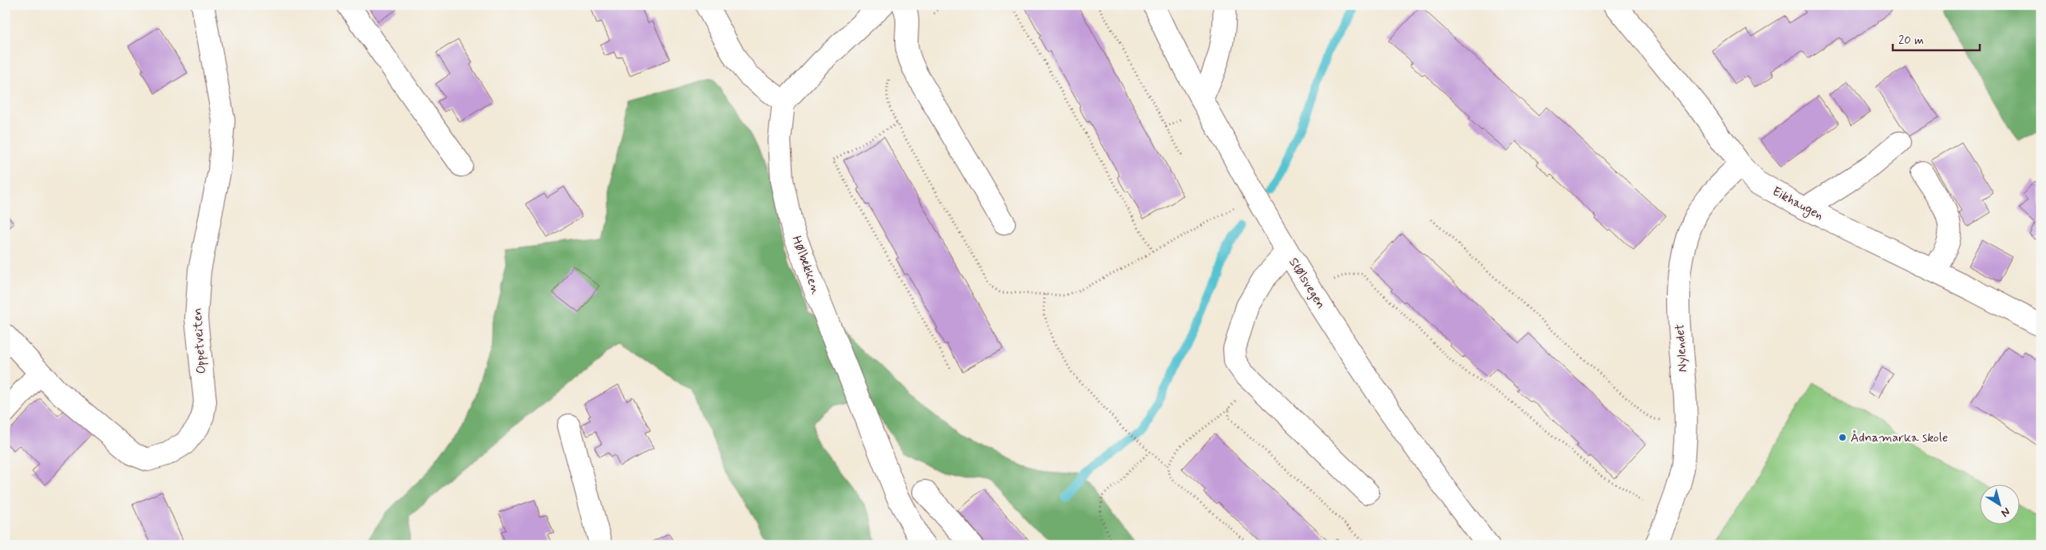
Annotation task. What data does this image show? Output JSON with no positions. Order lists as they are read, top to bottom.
{
  "streets": {
    "street": [
      "Eikhaugen",
      "Hølbekken",
      "Stølsvegen",
      "Oppetveiten",
      "Nylendet"
    ]
  },
  "crossings": [
    ["Eikhaugen", "Nylendet"]
  ],
  "places": ["Ådnamarka skole"],
  "scale_bar": "20 m",
  "north": "bottom right"
}
